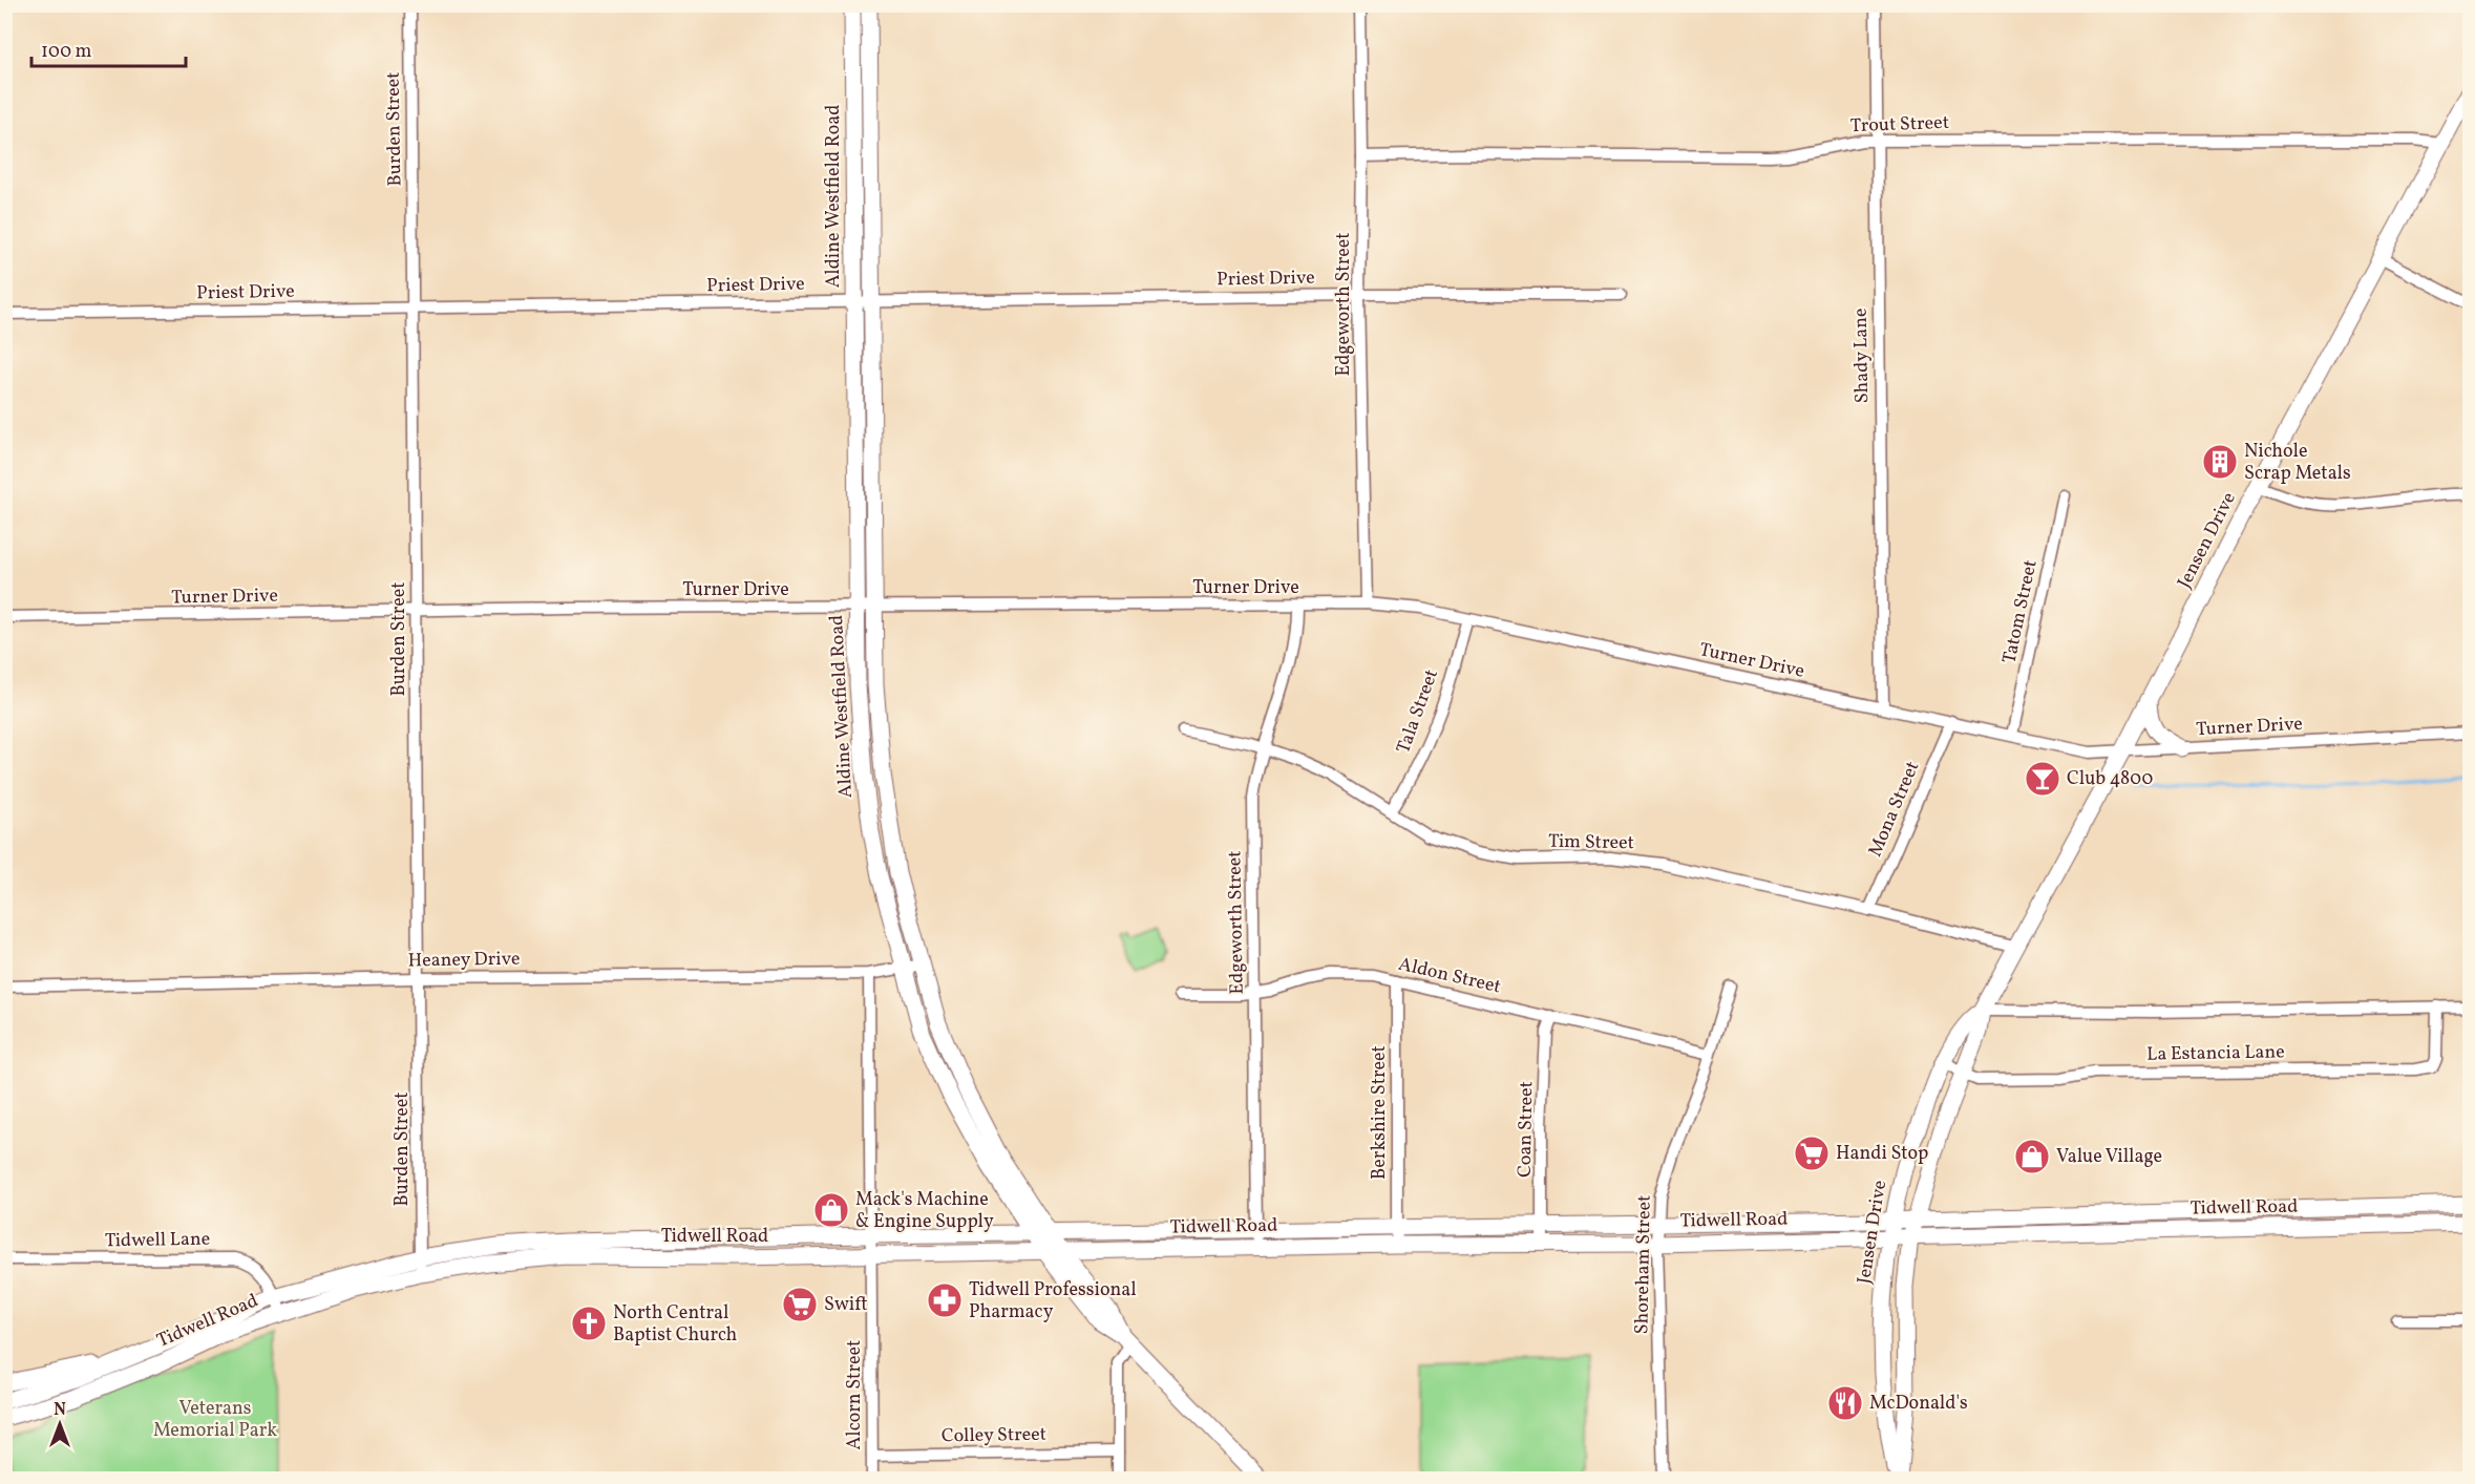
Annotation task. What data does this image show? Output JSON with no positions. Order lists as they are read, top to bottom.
{
  "streets": {
    "main road": ["Aldine Westfield Road", "Jensen Drive", "Tidwell Road"],
    "street": [
      "Trout Street",
      "Burden Street",
      "Priest Drive",
      "Edgeworth Street",
      "Shady Lane",
      "Turner Drive",
      "Tatom Street",
      "Tala Street",
      "Mona Street",
      "Tim Street",
      "Heaney Drive",
      "Aldon Street",
      "La Estancia Lane",
      "Berkshire Street",
      "Coan Street",
      "Tidwell Lane",
      "Shoreham Street",
      "Alcorn Street",
      "Colley Street"
    ]
  },
  "crossings": [
    ["Trout Street", "Edgeworth Street"],
    ["Trout Street", "Shady Lane"],
    ["Trout Street", "Jensen Drive"],
    ["Burden Street", "Priest Drive"],
    ["Burden Street", "Turner Drive"],
    ["Burden Street", "Heaney Drive"],
    ["Burden Street", "Tidwell Road"],
    ["Aldine Westfield Road", "Priest Drive"],
    ["Aldine Westfield Road", "Turner Drive"],
    ["Aldine Westfield Road", "Heaney Drive"],
    ["Aldine Westfield Road", "Tidwell Road"],
    ["Priest Drive", "Edgeworth Street"],
    ["Edgeworth Street", "Turner Drive"],
    ["Edgeworth Street", "Tim Street"],
    ["Edgeworth Street", "Aldon Street"],
    ["Edgeworth Street", "Tidwell Road"],
    ["Shady Lane", "Turner Drive"],
    ["Jensen Drive", "Turner Drive"],
    ["Jensen Drive", "Tim Street"],
    ["Jensen Drive", "La Estancia Lane"],
    ["Jensen Drive", "Tidwell Road"],
    ["Turner Drive", "Tatom Street"],
    ["Turner Drive", "Tala Street"],
    ["Turner Drive", "Mona Street"],
    ["Tala Street", "Tim Street"],
    ["Mona Street", "Tim Street"],
    ["Heaney Drive", "Alcorn Street"],
    ["Aldon Street", "Berkshire Street"],
    ["Aldon Street", "Coan Street"],
    ["Aldon Street", "Shoreham Street"],
    ["Berkshire Street", "Tidwell Road"],
    ["Coan Street", "Tidwell Road"],
    ["Tidwell Road", "Tidwell Lane"],
    ["Tidwell Road", "Shoreham Street"],
    ["Tidwell Road", "Alcorn Street"],
    ["Alcorn Street", "Colley Street"]
  ],
  "parks": ["Veterans Memorial Park"],
  "places": {
    "building": ["Nichole Scrap Metals"],
    "bar": ["Club 4800"],
    "supermarket": ["Handi Stop", "Swift"],
    "shop": ["Value Village", "Mack's Machine & Engine Supply"],
    "pharmacy": ["Tidwell Professional Pharmacy"],
    "church": ["North Central Baptist Church"],
    "restaurant": ["McDonald's"]
  },
  "scale_bar": "100 m",
  "north": "top"
}
